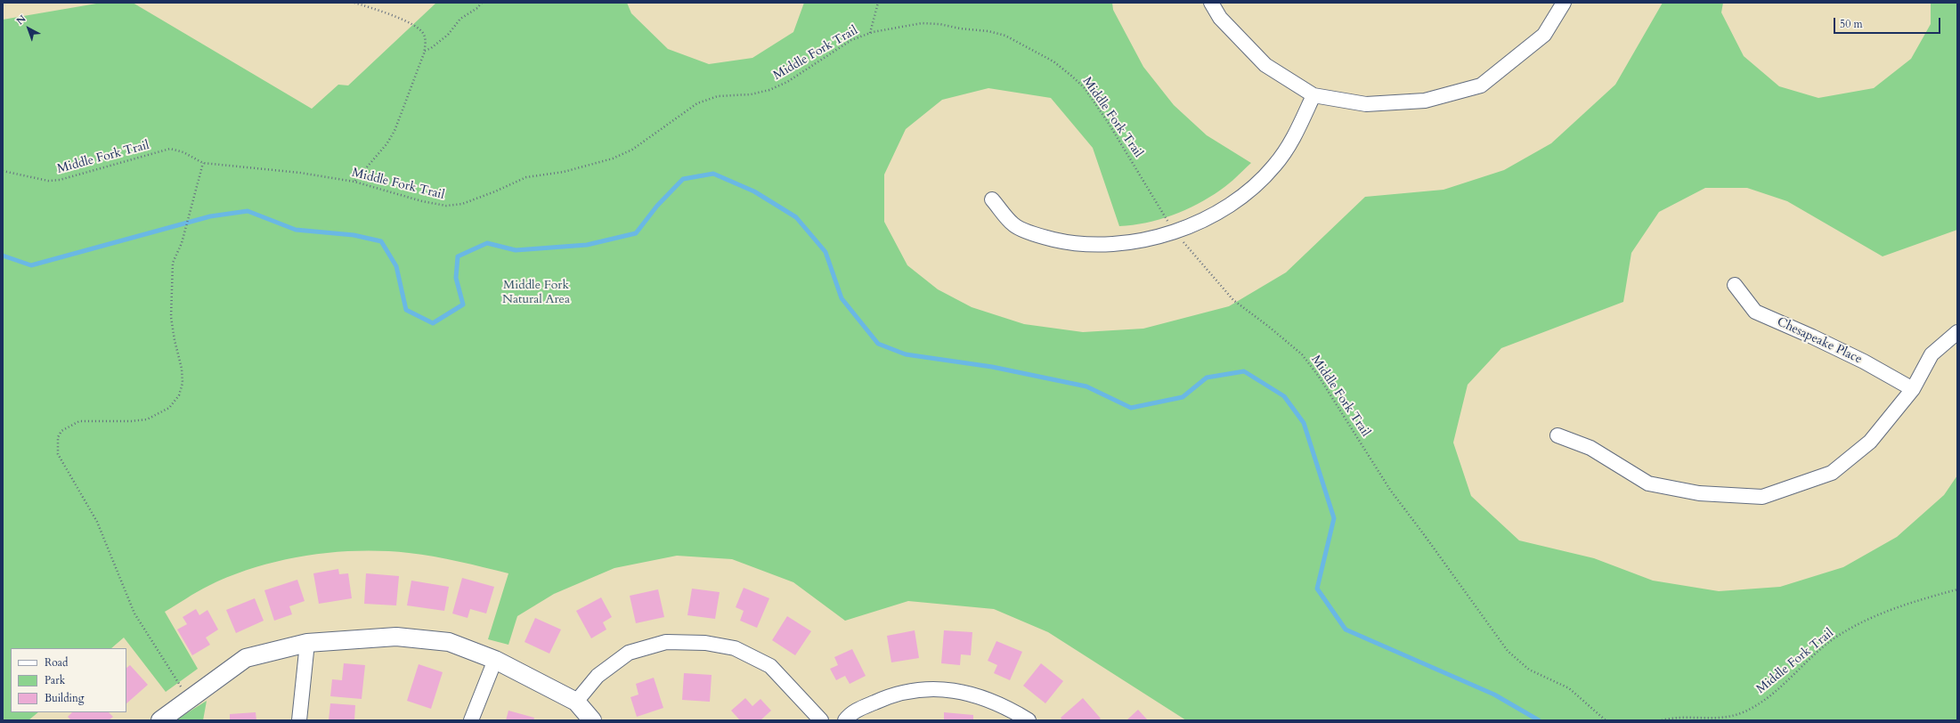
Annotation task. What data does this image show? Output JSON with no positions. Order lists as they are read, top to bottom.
{
  "streets": {
    "street": ["Chesapeake Place"],
    "path": ["Middle Fork Trail"]
  },
  "parks": ["Middle Fork Natural Area"],
  "legend": ["Road", "Park", "Building"],
  "scale_bar": "50 m",
  "north": "top left"
}
